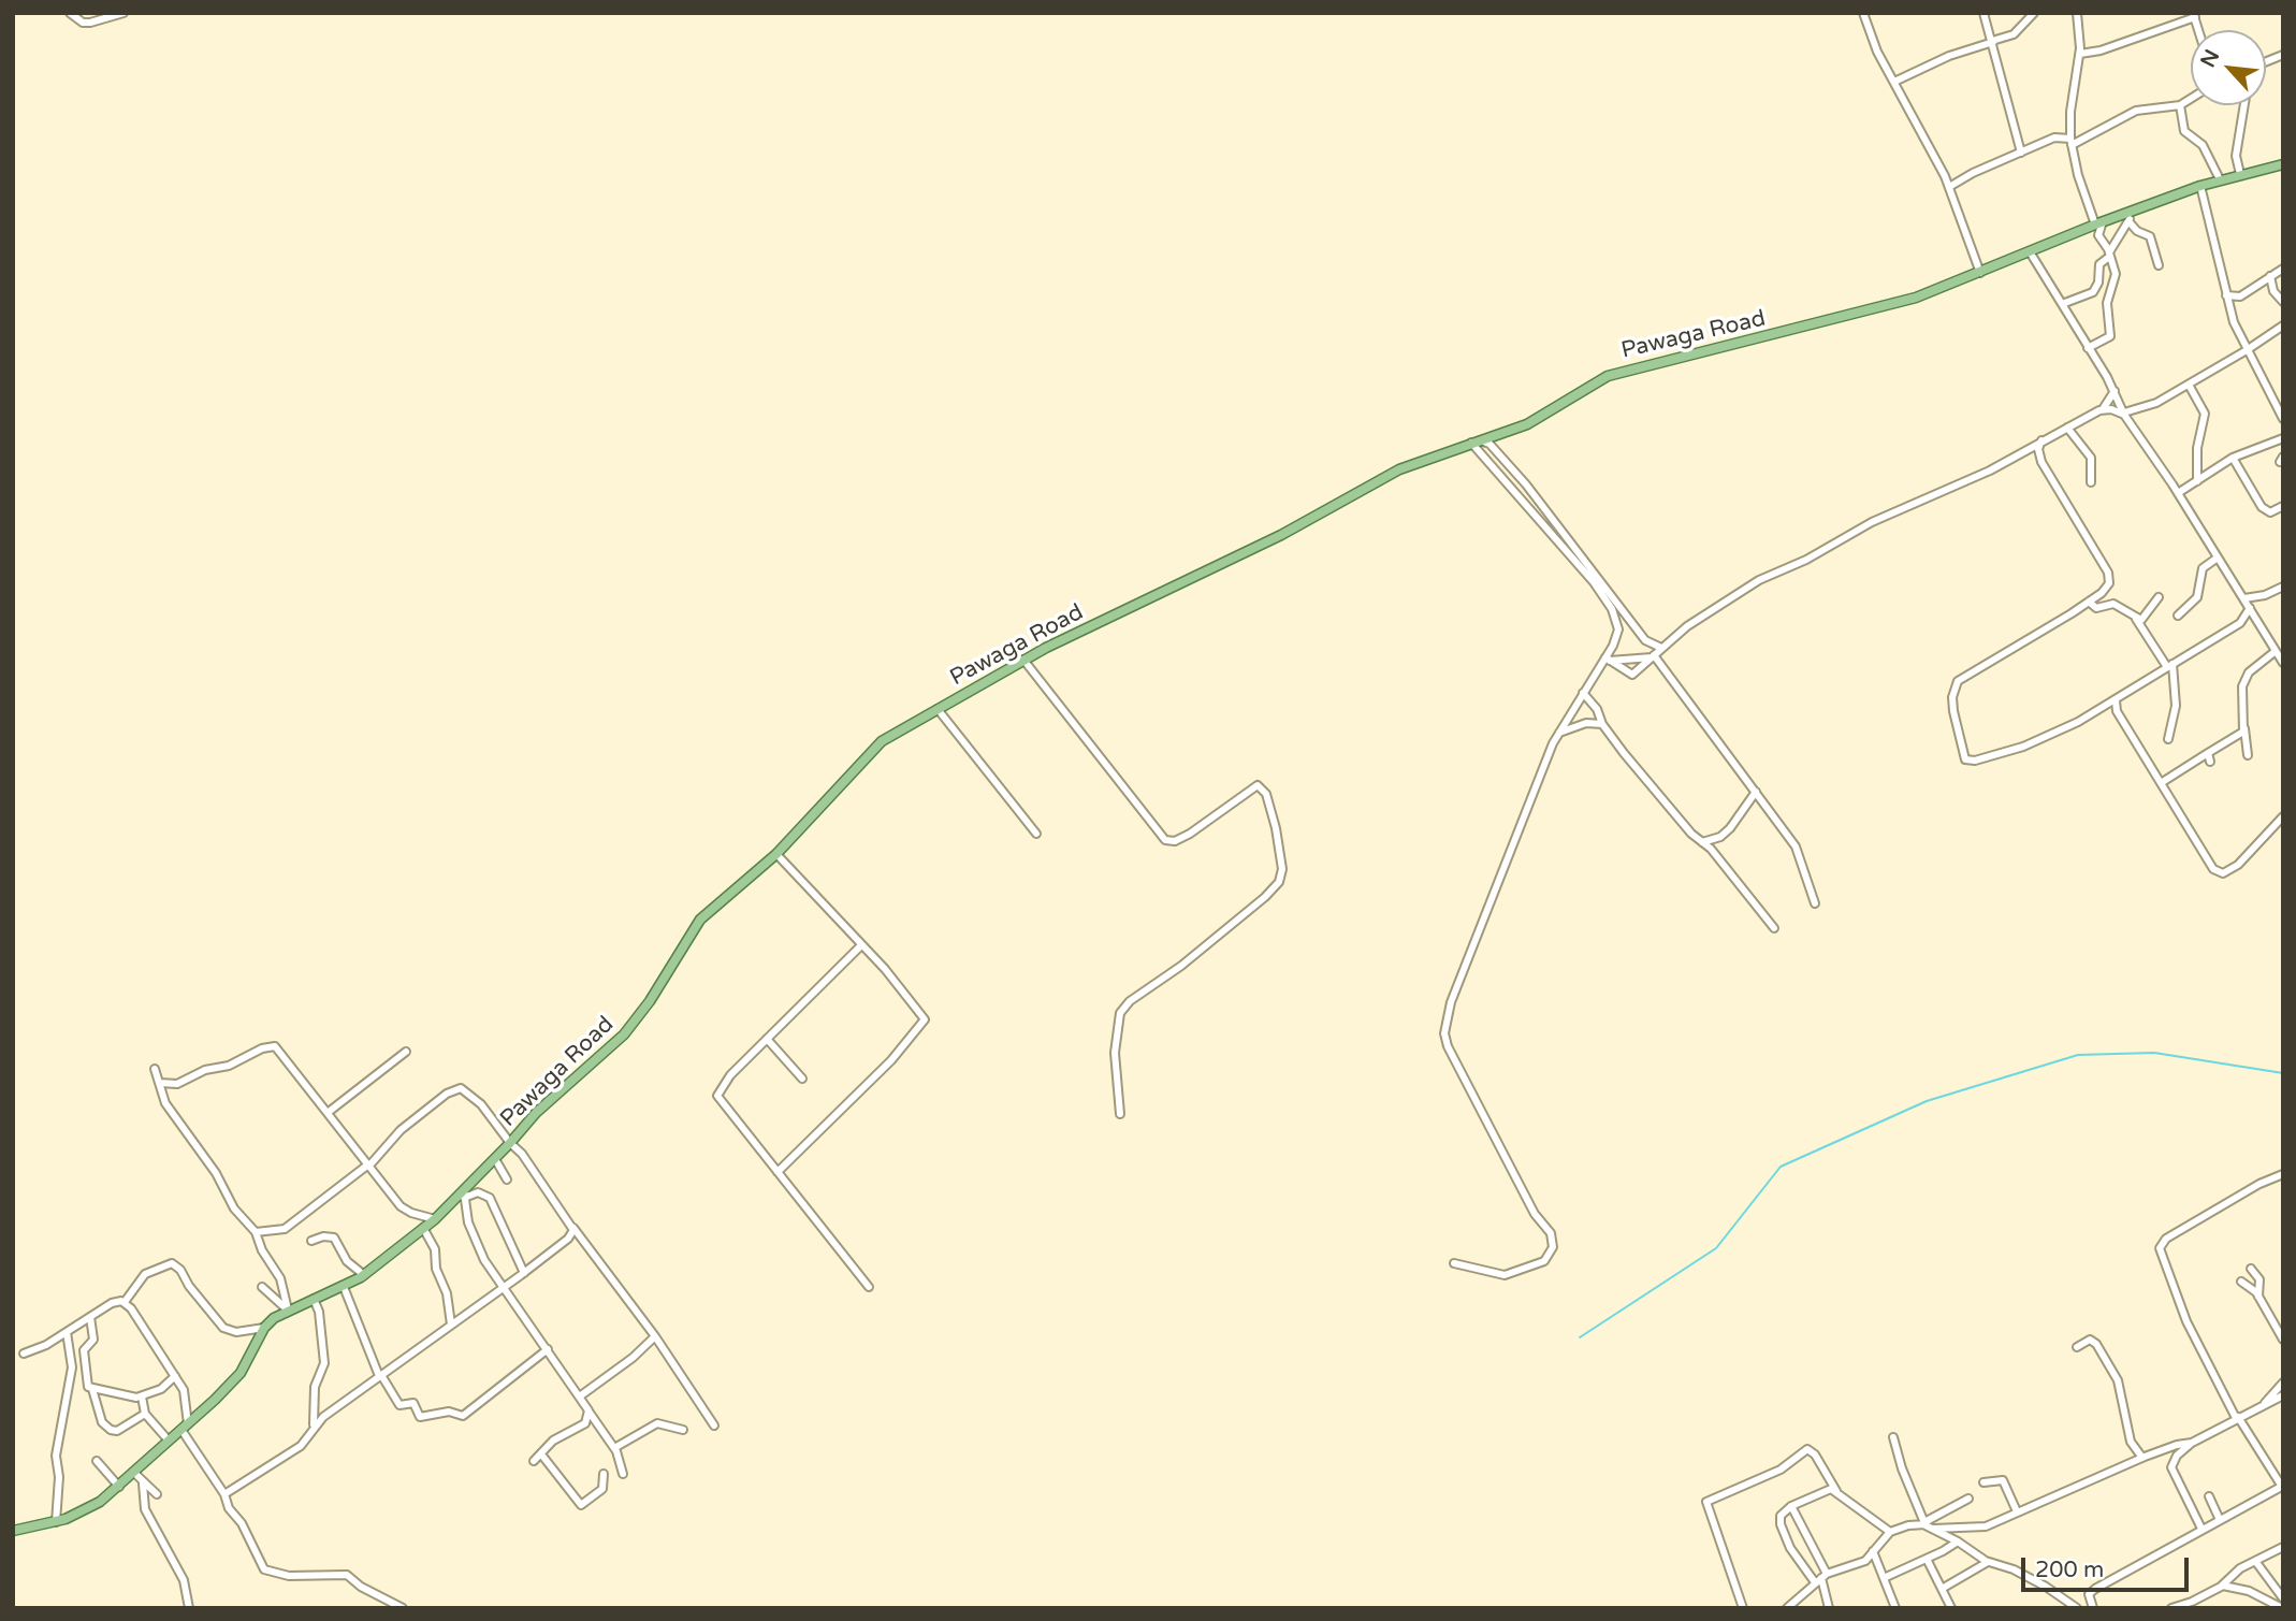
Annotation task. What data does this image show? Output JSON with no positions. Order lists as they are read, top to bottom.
{
  "streets": {
    "main road": ["Pawaga Road"]
  },
  "scale_bar": "200 m",
  "north": "top left"
}
